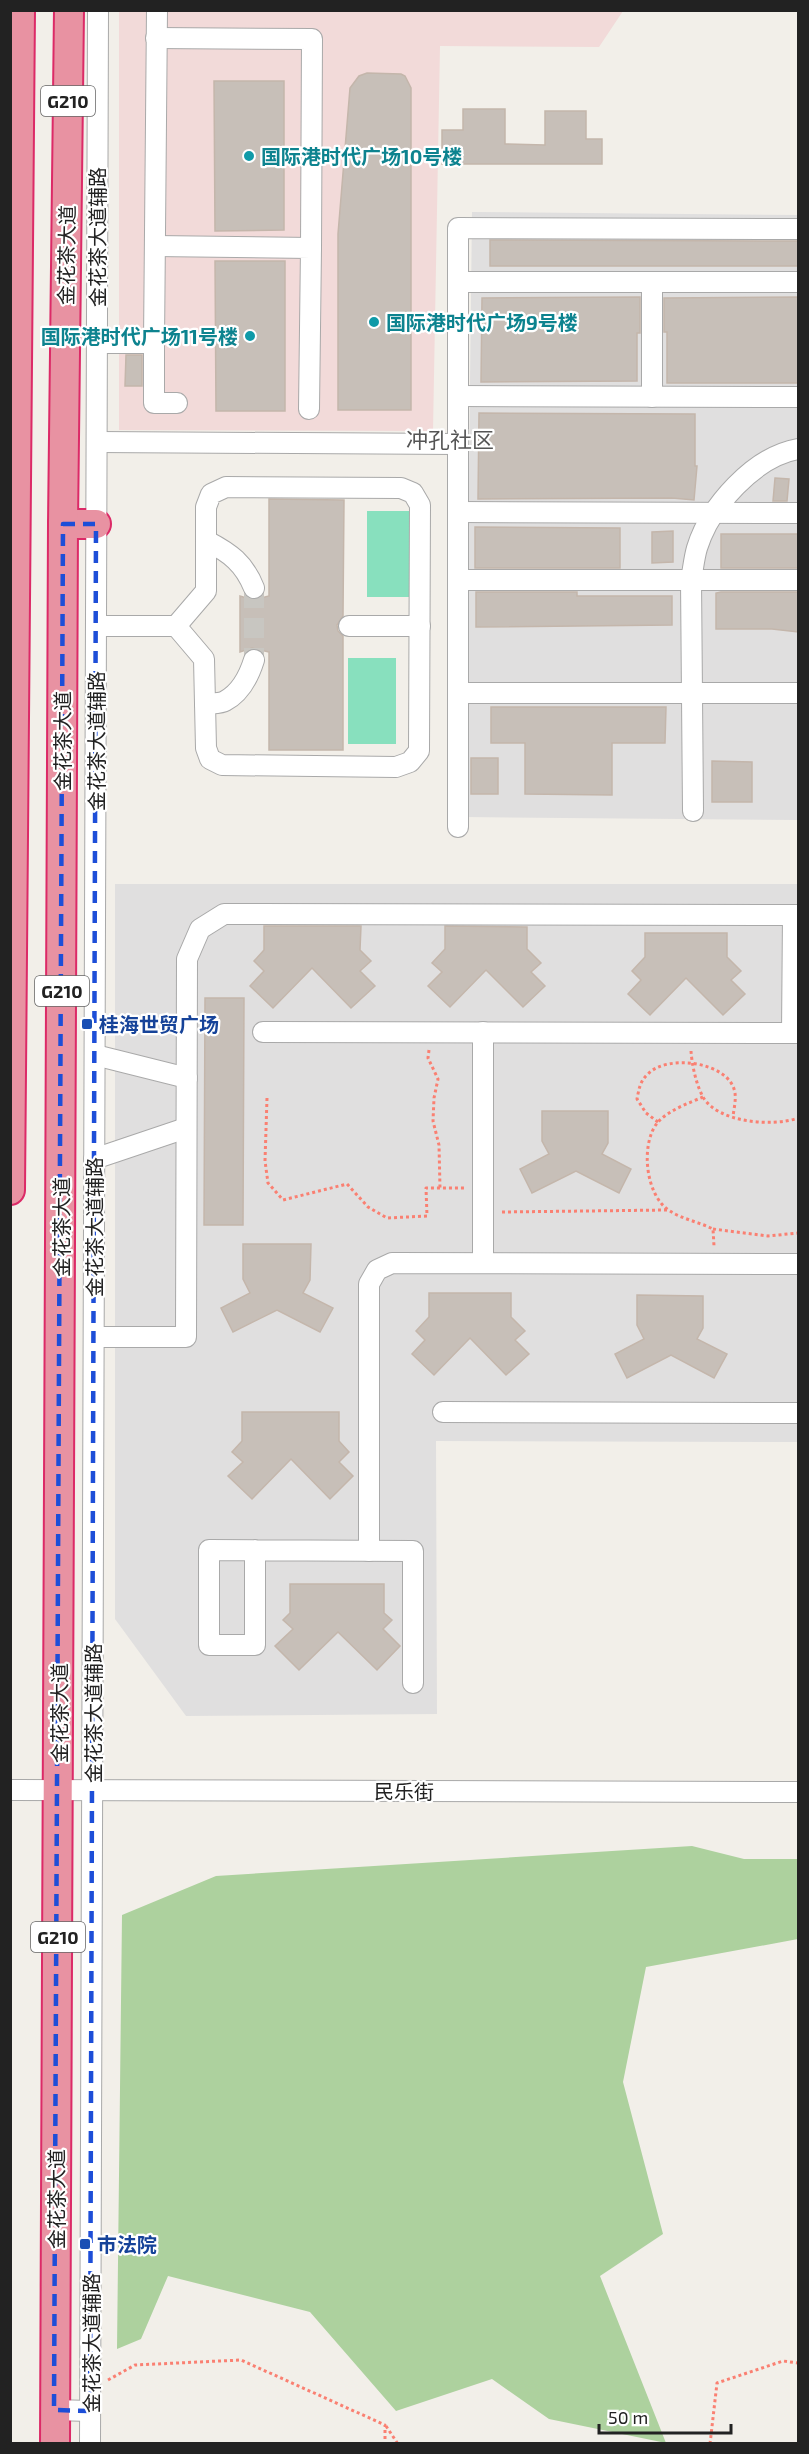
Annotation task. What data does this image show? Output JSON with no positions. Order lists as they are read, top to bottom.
{
  "streets": {
    "highway": ["G210", "金花茶大道"],
    "street": ["金花茶大道辅路", "民乐街"]
  },
  "crossings": [
    ["金花茶大道辅路", "民乐街"],
    ["金花茶大道", "民乐街"]
  ],
  "districts": ["冲孔社区"],
  "places": {
    "other": ["国际港时代广场10号楼", "国际港时代广场9号楼", "国际港时代广场11号楼"],
    "transit": ["桂海世贸广场", "巿法院"]
  },
  "scale_bar": "50 m"
}
